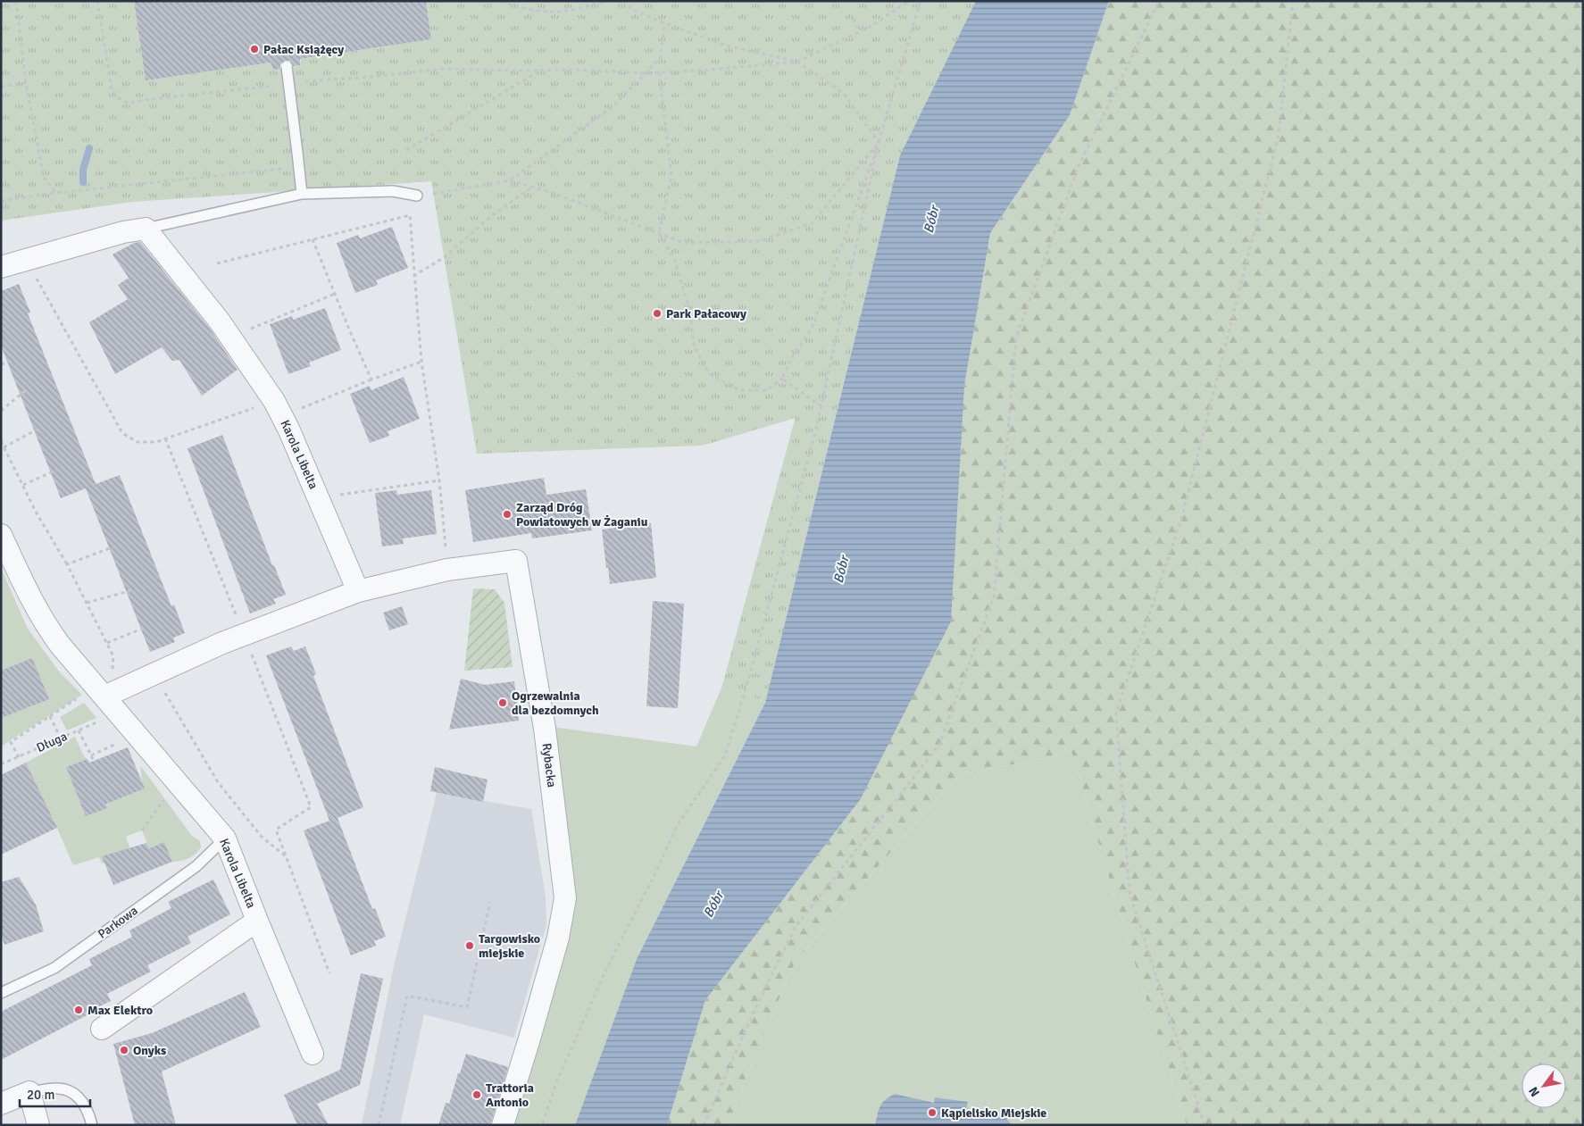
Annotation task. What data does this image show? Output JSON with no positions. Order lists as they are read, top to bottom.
{
  "streets": {
    "street": ["Karola Libelta", "Rybacka"],
    "lane": ["Parkowa"],
    "path": ["Długa"]
  },
  "crossings": [
    ["Karola Libelta", "Rybacka"],
    ["Karola Libelta", "Parkowa"]
  ],
  "water": ["Bóbr"],
  "places": [
    "Pałac Książęcy",
    "Park Pałacowy",
    "Zarząd Dróg Powiatowych w Żaganiu",
    "Ogrzewalnia dla bezdomnych",
    "Targowisko miejskie",
    "Max Elektro",
    "Onyks",
    "Trattoria Antonio",
    "Kąpielisko Miejskie"
  ],
  "scale_bar": "20 m",
  "north": "bottom left"
}
